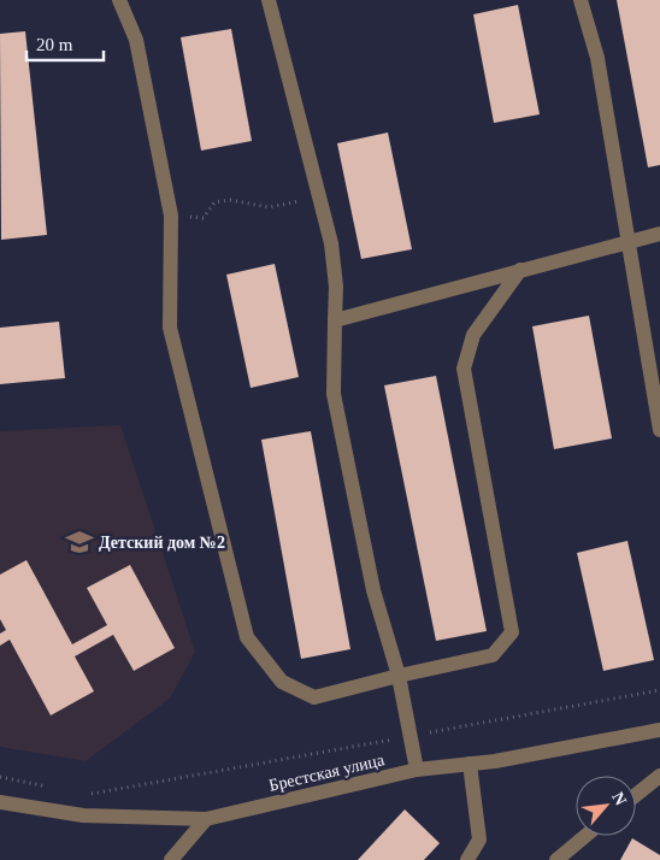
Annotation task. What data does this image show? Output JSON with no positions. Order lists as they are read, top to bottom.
{
  "streets": {
    "street": ["Брестская улица"]
  },
  "places": {
    "school or university": ["Детский дом №2"]
  },
  "scale_bar": "20 m",
  "north": "top right"
}
